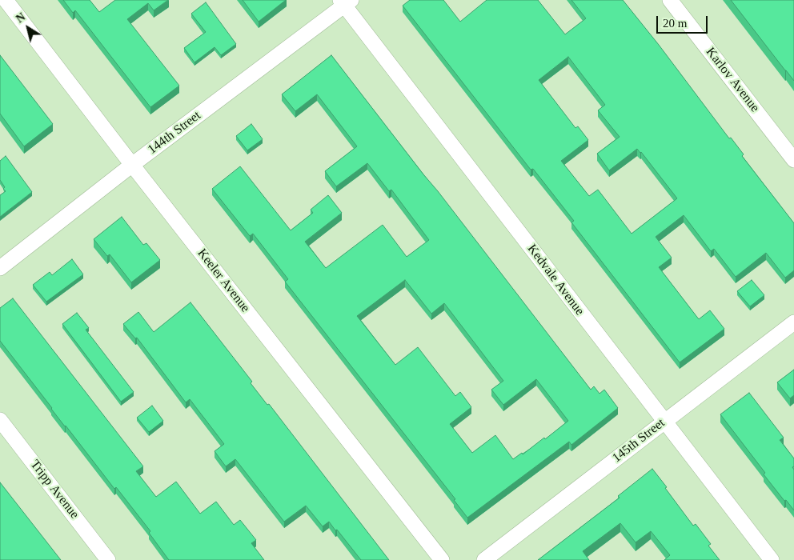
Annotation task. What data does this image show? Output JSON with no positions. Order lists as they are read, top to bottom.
{
  "streets": {
    "street": [
      "Karlov Avenue",
      "144th Street",
      "Kedvale Avenue",
      "Keeler Avenue",
      "145th Street",
      "Tripp Avenue"
    ]
  },
  "crossings": [
    ["144th Street", "Kedvale Avenue"],
    ["144th Street", "Keeler Avenue"],
    ["Kedvale Avenue", "145th Street"]
  ],
  "scale_bar": "20 m",
  "north": "top left"
}
